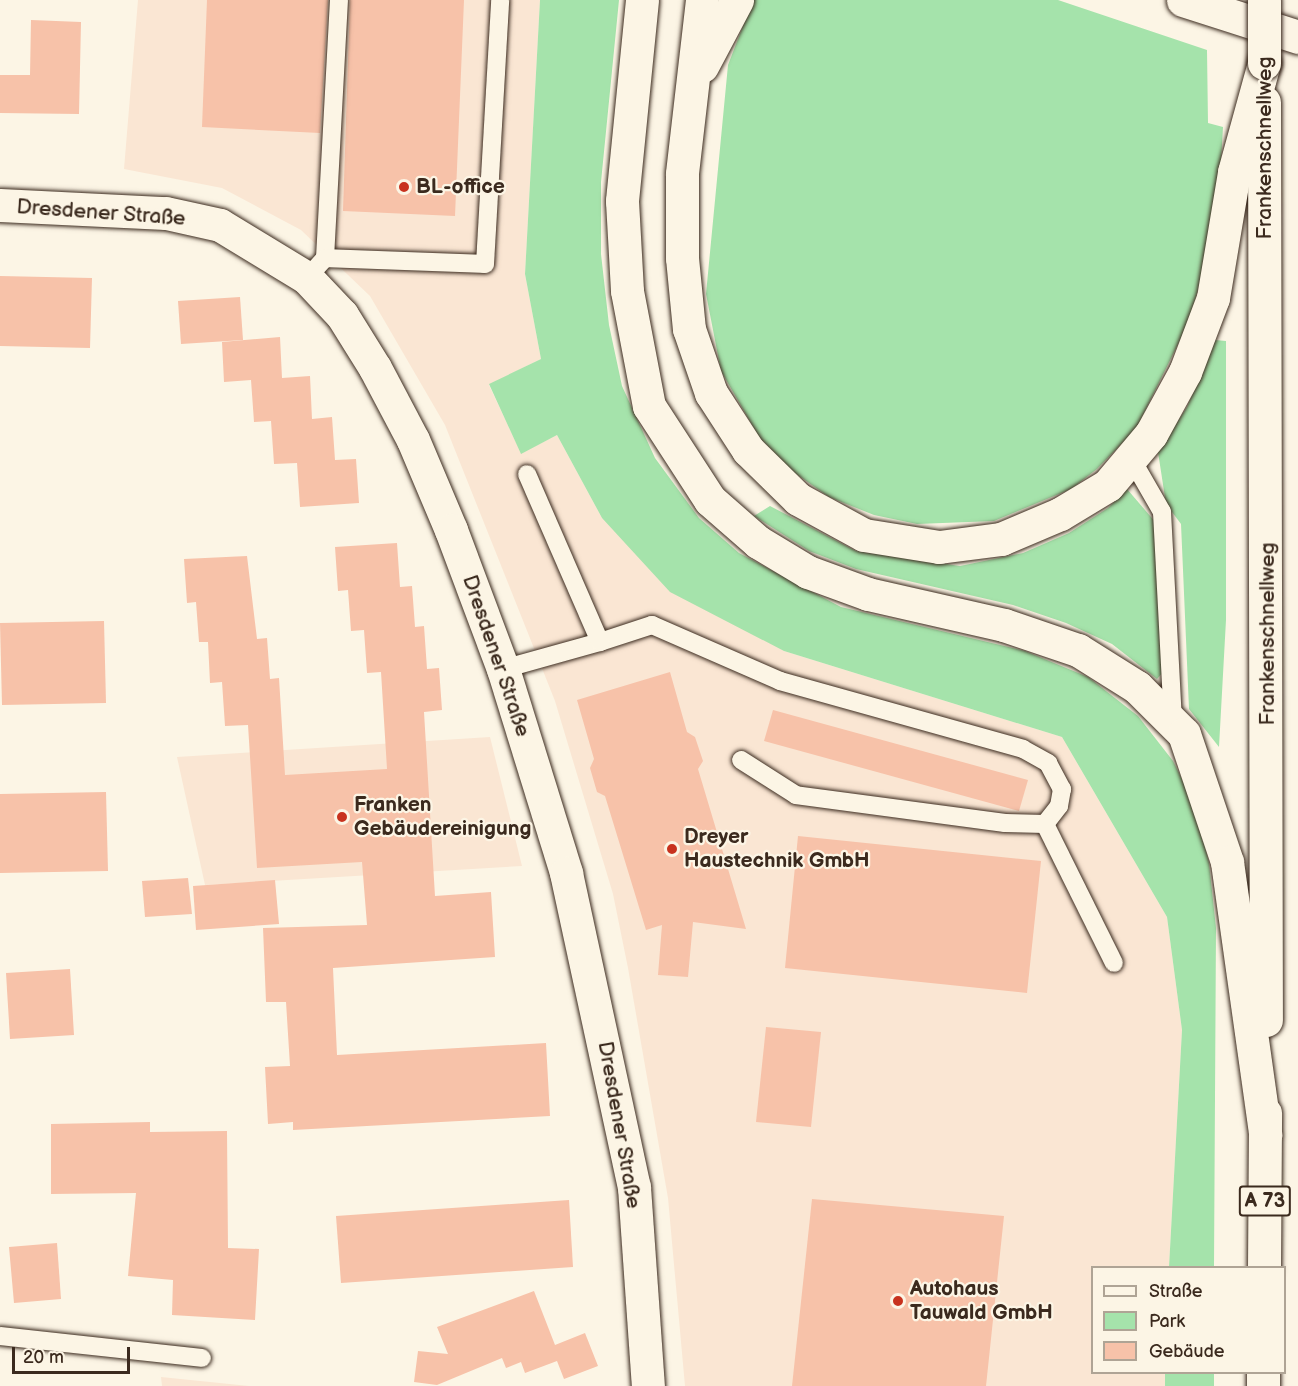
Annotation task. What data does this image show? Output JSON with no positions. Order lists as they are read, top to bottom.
{
  "streets": {
    "main road": ["Frankenschnellweg", "Dresdener Straße", "A 73"]
  },
  "places": [
    "BL-office",
    "Franken Gebäudereinigung",
    "Dreyer Haustechnik GmbH",
    "Autohaus Tauwald GmbH"
  ],
  "legend": ["Straße", "Park", "Gebäude"],
  "scale_bar": "20 m"
}
